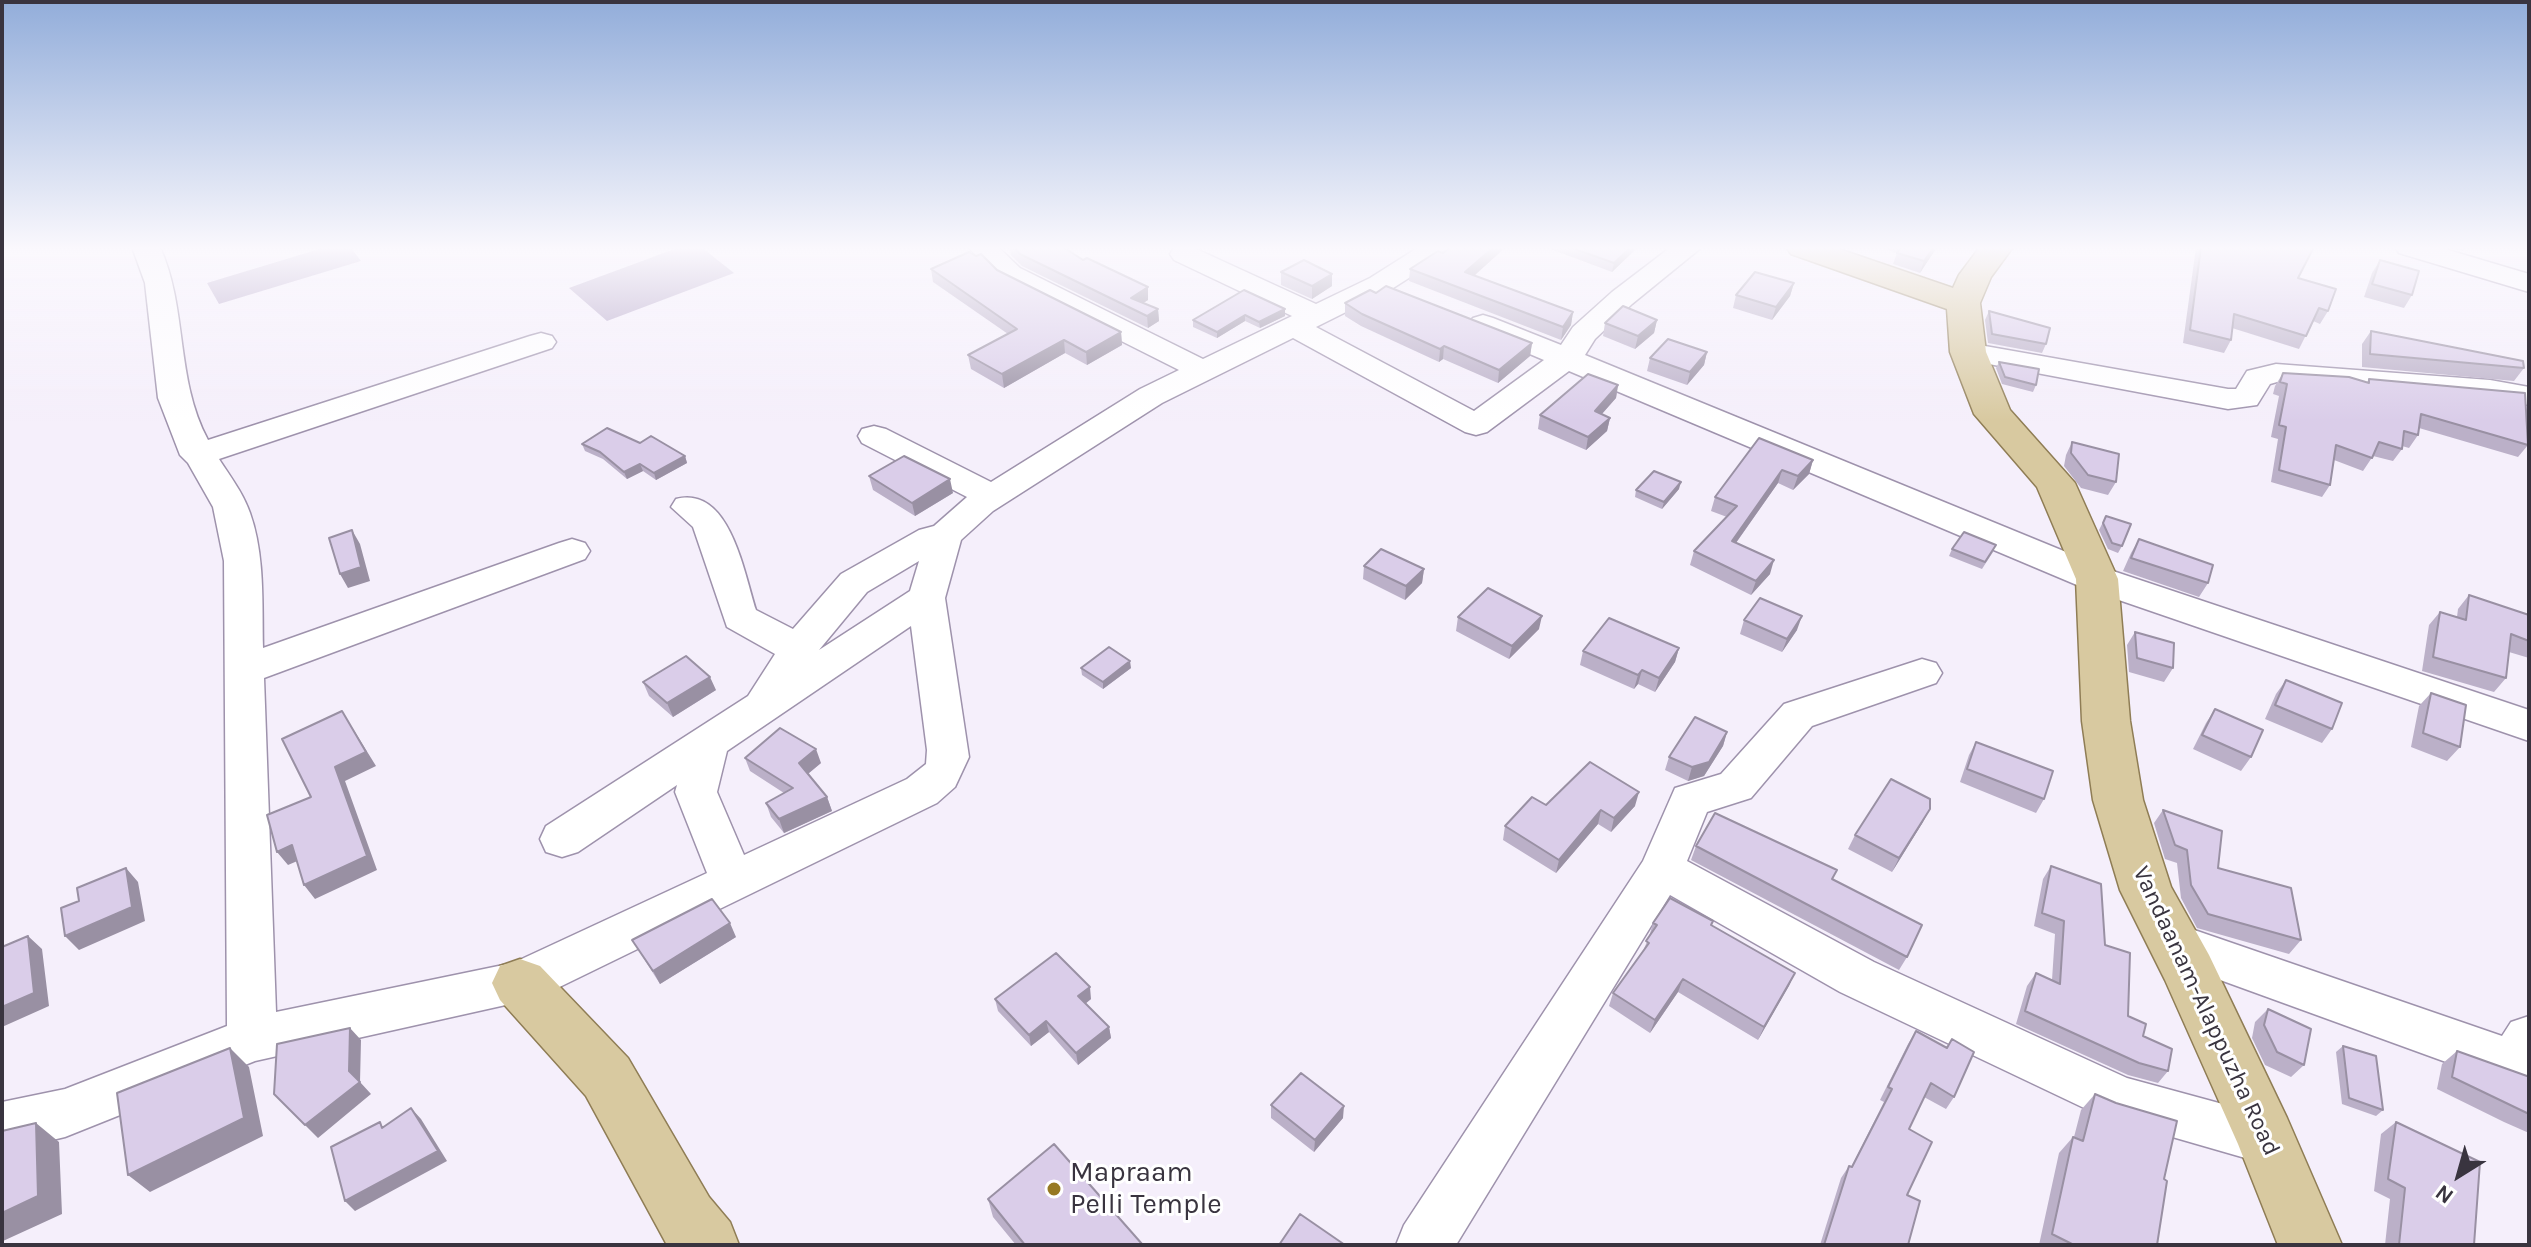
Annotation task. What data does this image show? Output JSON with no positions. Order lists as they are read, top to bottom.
{
  "streets": {
    "main road": ["Vandaanam-Alappuzha Road"]
  },
  "places": ["Mapraam Pelli Temple"],
  "north": "bottom left"
}
